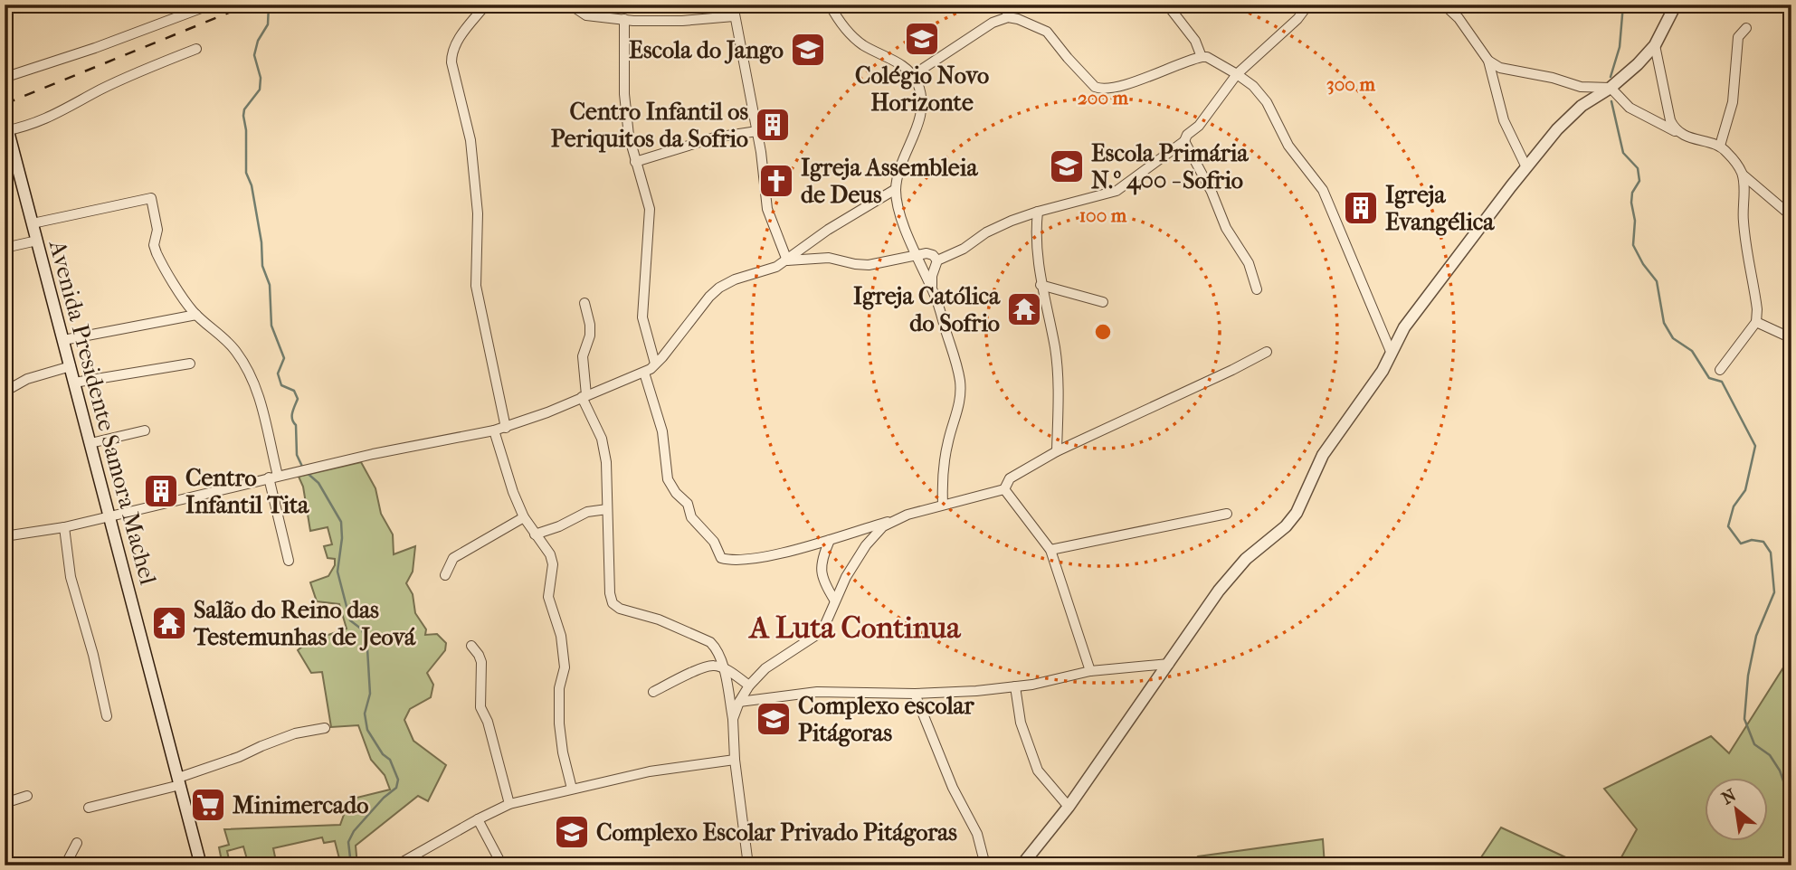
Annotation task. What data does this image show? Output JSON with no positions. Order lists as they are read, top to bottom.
{
  "streets": {
    "street": ["Avenida Presidente Samora Machel"]
  },
  "districts": ["A Luta Continua"],
  "places": {
    "school or university": [
      "Colégio Novo Horizonte",
      "Escola do Jango",
      "Escola Primária N.º 400 - Sofrio",
      "Complexo escolar Pitágoras",
      "Complexo Escolar Privado Pitágoras"
    ],
    "building": ["Centro Infantil os Periquitos da Sofrio", "Igreja Evangélica", "Centro Infantil Tita"],
    "church": ["Igreja Assembleia de Deus"],
    "temple": ["Igreja Católica do Sofrio", "Salão do Reino das Testemunhas de Jeová"],
    "supermarket": ["Minimercado"]
  },
  "north": "top left",
  "rings": ["300 m", "200 m", "100 m"]
}
